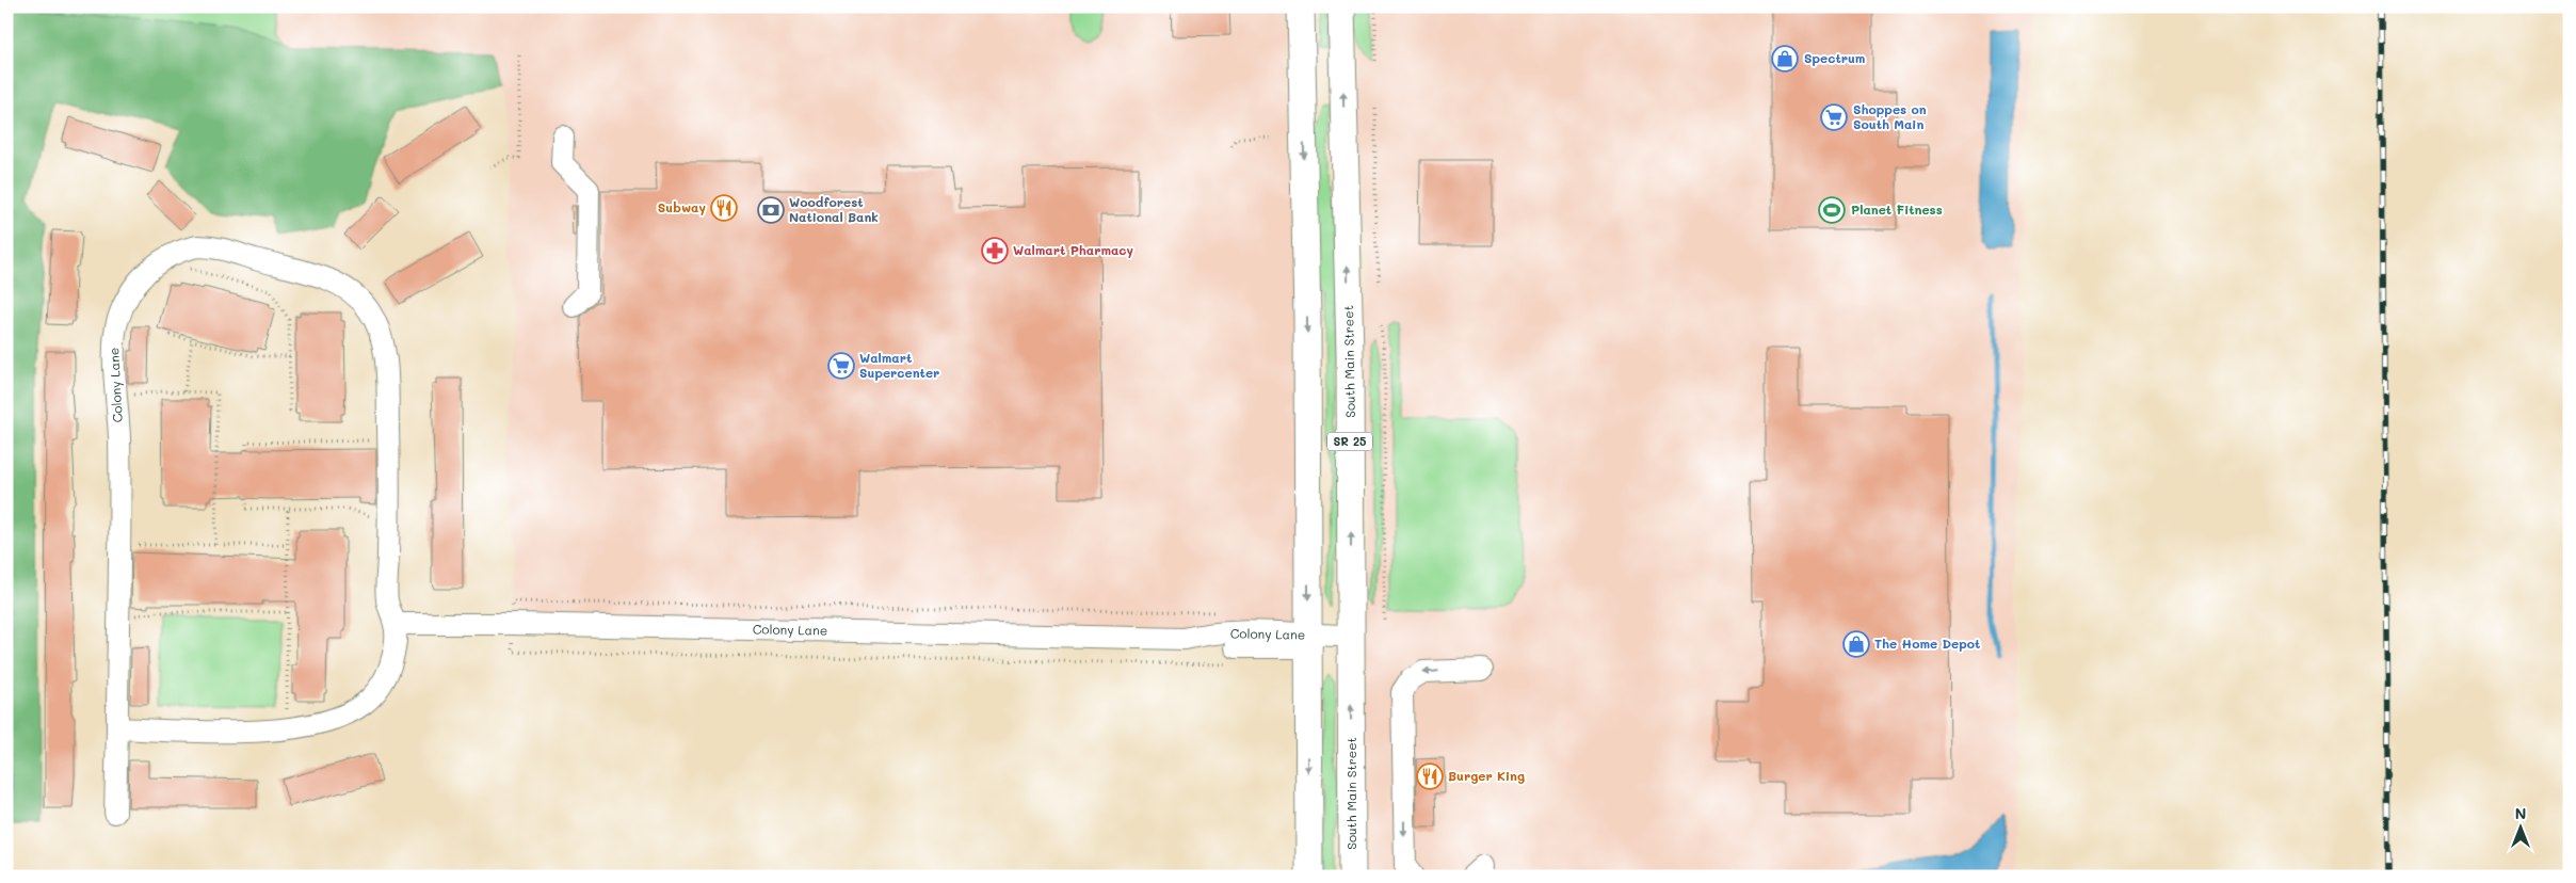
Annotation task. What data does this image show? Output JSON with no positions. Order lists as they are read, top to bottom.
{
  "streets": {
    "main road": ["South Main Street", "SR 25"],
    "street": ["Colony Lane"]
  },
  "crossings": [
    ["South Main Street", "Colony Lane"],
    ["Colony Lane", "SR 25"]
  ],
  "places": {
    "shop": ["Spectrum", "The Home Depot"],
    "supermarket": ["Shoppes on South Main", "Walmart Supercenter"],
    "restaurant": ["Subway", "Burger King"],
    "bank": ["Woodforest National Bank"],
    "sports": ["Planet Fitness"],
    "pharmacy": ["Walmart Pharmacy"]
  },
  "north": "top"
}
